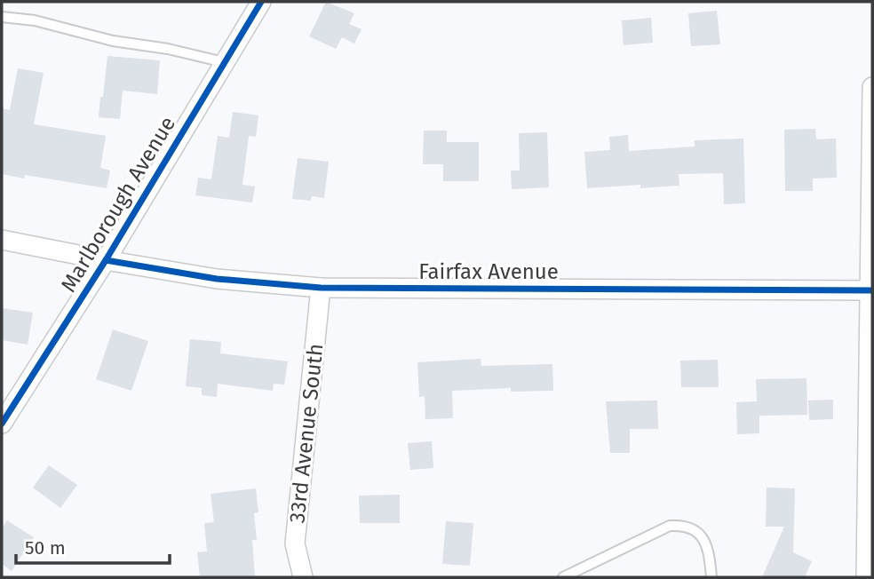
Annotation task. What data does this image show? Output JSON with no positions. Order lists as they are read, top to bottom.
{
  "streets": {
    "street": ["Marlborough Avenue", "Fairfax Avenue", "33rd Avenue South"]
  },
  "crossings": [
    ["Marlborough Avenue", "Fairfax Avenue"],
    ["Fairfax Avenue", "33rd Avenue South"]
  ],
  "scale_bar": "50 m"
}
